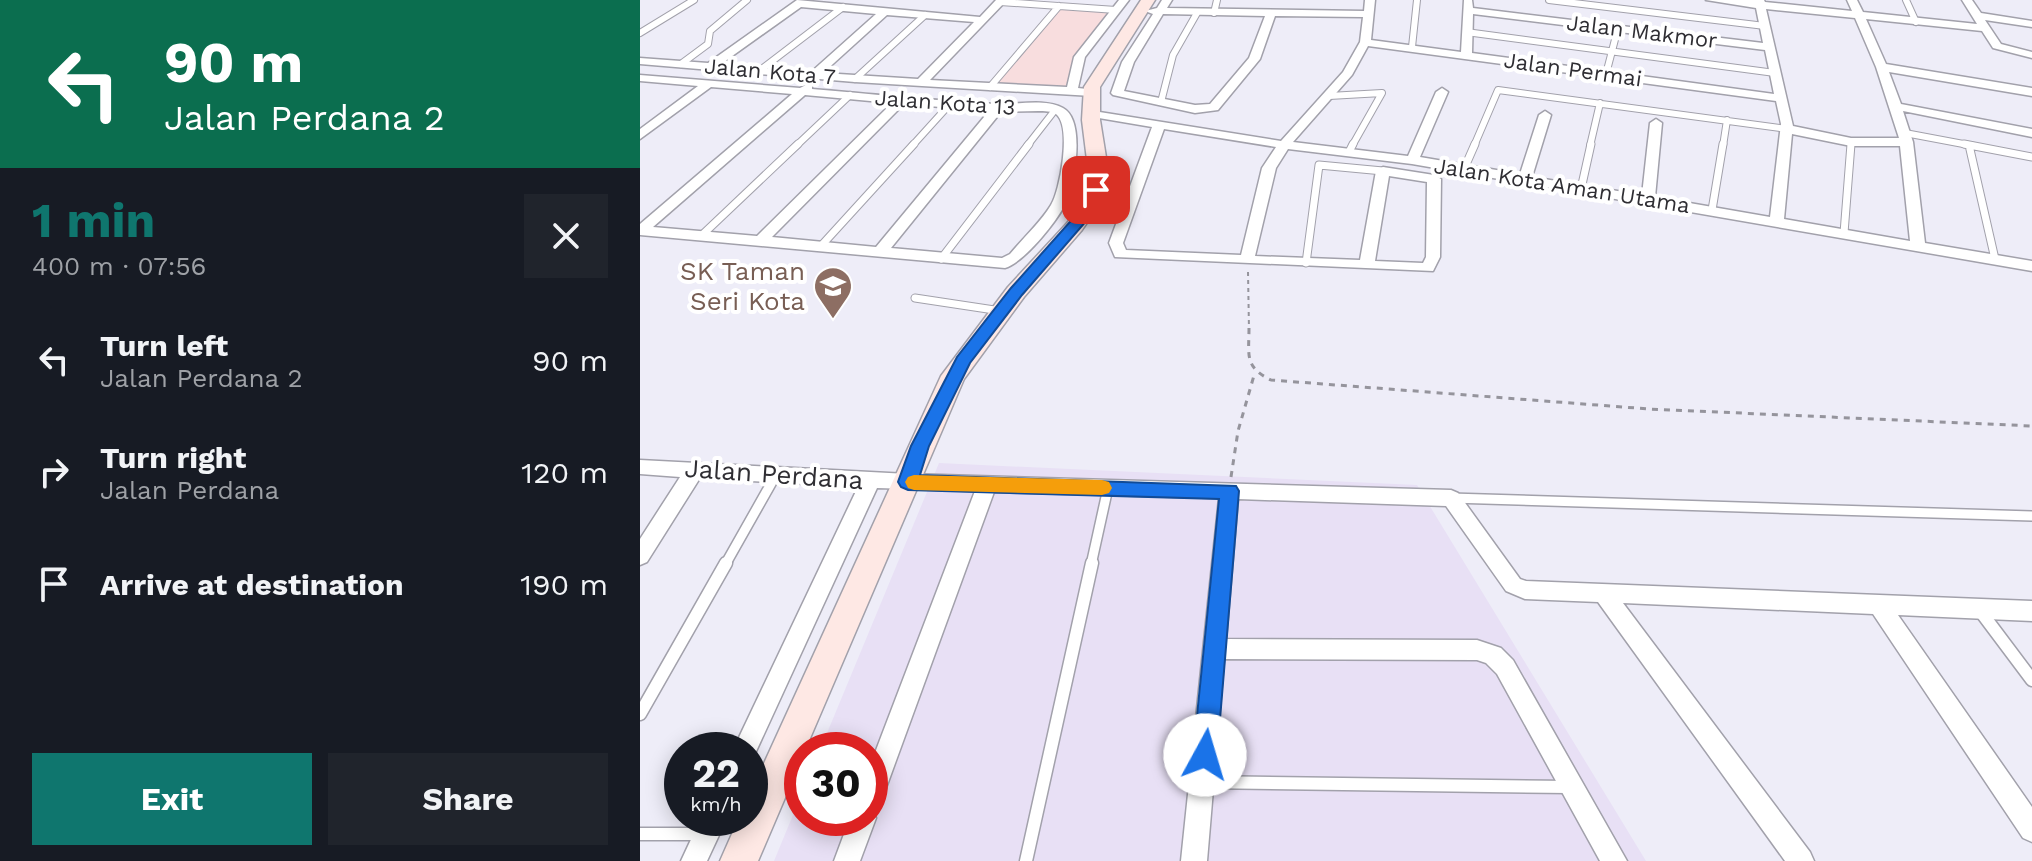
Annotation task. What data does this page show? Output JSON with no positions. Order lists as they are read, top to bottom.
{
  "streets": {
    "street": [
      "Jalan Makmor",
      "Jalan Permai",
      "Jalan Kota 7",
      "Jalan Kota 13",
      "Jalan Kota Aman Utama",
      "Jalan Perdana"
    ]
  },
  "crossings": [
    ["Jalan Kota 7", "Jalan Kota Aman Utama"],
    ["Jalan Kota 7", "Jalan Perdana"],
    ["Jalan Kota Aman Utama", "Jalan Perdana"]
  ],
  "places": {
    "school or university": ["SK Taman Seri Kota"]
  },
  "page": {
    "turn": ["90 m", "Jalan Perdana 2"],
    "heading": ["1 min", "400 m · 07:56"],
    "list": [
      {
        "name": "Turn left",
        "note": "Jalan Perdana 2",
        "value": "90 m"
      },
      {
        "name": "Turn right",
        "note": "Jalan Perdana",
        "value": "120 m"
      },
      {
        "name": "Arrive at destination",
        "value": "190 m"
      }
    ],
    "speed": "22 km/h",
    "limit": "30",
    "buttons": ["Exit", "Share"]
  }
}
